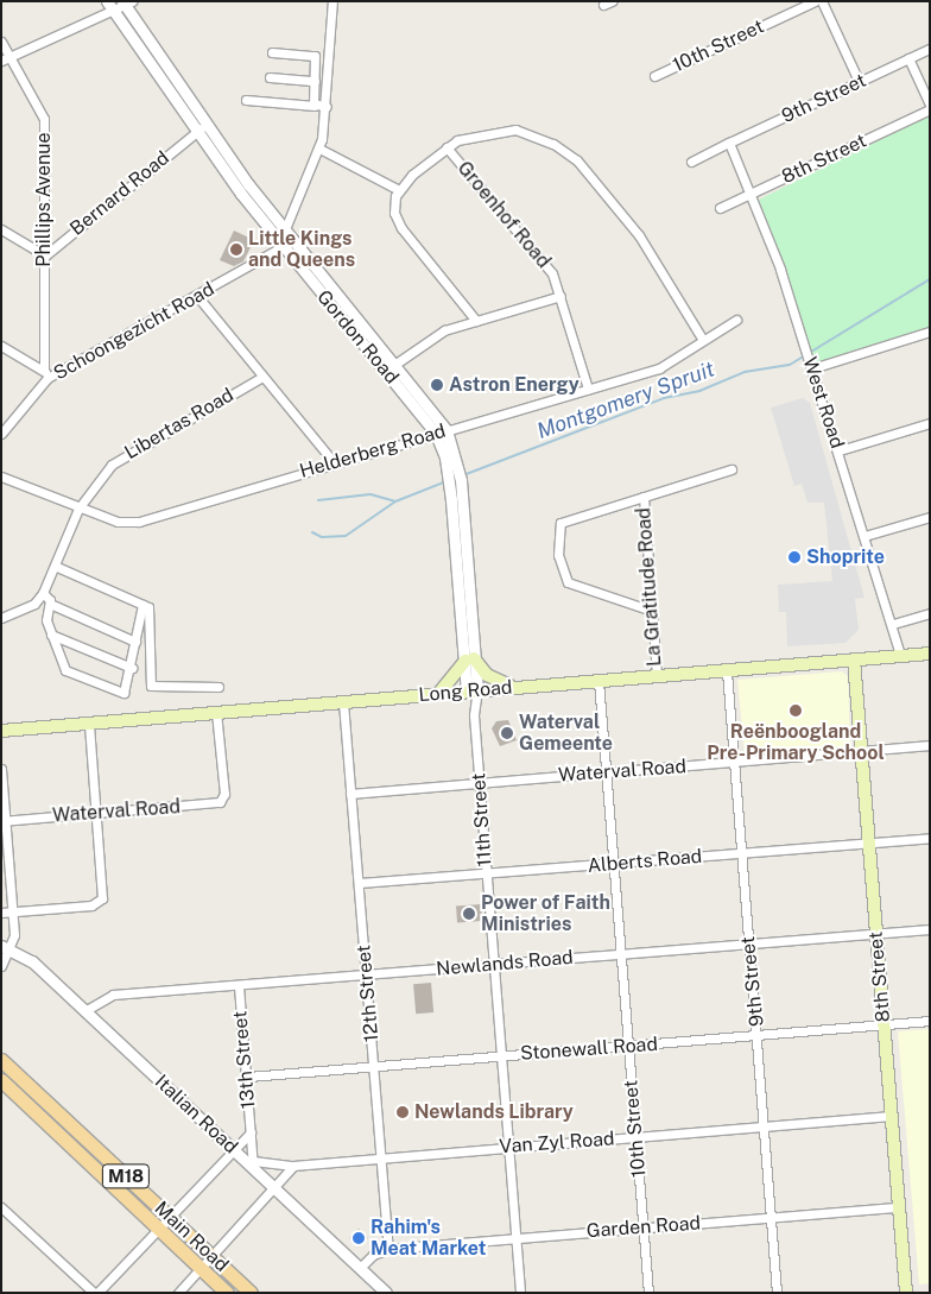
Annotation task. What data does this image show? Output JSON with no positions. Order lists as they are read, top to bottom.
{
  "streets": {
    "main road": [
      "8th Street",
      "Long Road",
      "M18",
      "Main Road"
    ],
    "street": [
      "10th Street",
      "9th Street",
      "Bernard Road",
      "Phillips Avenue",
      "Groenhof Road",
      "Schoongezicht Road",
      "Gordon Road",
      "West Road",
      "Libertas Road",
      "Helderberg Road",
      "La Gratitude Road",
      "Waterval Road",
      "11th Street",
      "Alberts Road",
      "Newlands Road",
      "12th Street",
      "Stonewall Road",
      "13th Street",
      "Italian Road",
      "Van Zyl Road",
      "Garden Road"
    ]
  },
  "crossings": [
    ["10th Street", "Long Road"],
    ["10th Street", "Waterval Road"],
    ["10th Street", "Alberts Road"],
    ["10th Street", "Newlands Road"],
    ["10th Street", "Stonewall Road"],
    ["10th Street", "Van Zyl Road"],
    ["10th Street", "Garden Road"],
    ["9th Street", "West Road"],
    ["9th Street", "Long Road"],
    ["9th Street", "Waterval Road"],
    ["9th Street", "Alberts Road"],
    ["9th Street", "Newlands Road"],
    ["9th Street", "Stonewall Road"],
    ["9th Street", "Van Zyl Road"],
    ["9th Street", "Garden Road"],
    ["8th Street", "West Road"],
    ["8th Street", "Long Road"],
    ["8th Street", "Waterval Road"],
    ["8th Street", "Alberts Road"],
    ["8th Street", "Newlands Road"],
    ["8th Street", "Stonewall Road"],
    ["8th Street", "Van Zyl Road"],
    ["8th Street", "Garden Road"],
    ["Bernard Road", "Phillips Avenue"],
    ["Bernard Road", "Gordon Road"],
    ["Groenhof Road", "Helderberg Road"],
    ["Schoongezicht Road", "Gordon Road"],
    ["Gordon Road", "Helderberg Road"],
    ["Gordon Road", "Long Road"],
    ["Gordon Road", "11th Street"],
    ["West Road", "Long Road"],
    ["Libertas Road", "Helderberg Road"],
    ["La Gratitude Road", "Long Road"],
    ["Long Road", "Waterval Road"],
    ["Long Road", "11th Street"],
    ["Long Road", "12th Street"],
    ["Waterval Road", "11th Street"],
    ["Waterval Road", "12th Street"],
    ["11th Street", "Alberts Road"],
    ["11th Street", "Newlands Road"],
    ["11th Street", "Stonewall Road"],
    ["11th Street", "Van Zyl Road"],
    ["11th Street", "Garden Road"],
    ["Alberts Road", "12th Street"],
    ["Newlands Road", "12th Street"],
    ["Newlands Road", "13th Street"],
    ["Newlands Road", "Italian Road"],
    ["12th Street", "Stonewall Road"],
    ["12th Street", "Van Zyl Road"],
    ["12th Street", "Garden Road"],
    ["Stonewall Road", "13th Street"],
    ["13th Street", "Italian Road"],
    ["13th Street", "Van Zyl Road"],
    ["13th Street", "Main Road"],
    ["Italian Road", "Van Zyl Road"]
  ],
  "water": ["Montgomery Spruit"],
  "places": [
    "Little Kings and Queens",
    "Astron Energy",
    "Shoprite",
    "Reënboogland Pre-Primary School",
    "Waterval Gemeente",
    "Power of Faith Ministries",
    "Newlands Library",
    "Rahim's Meat Market"
  ]
}
